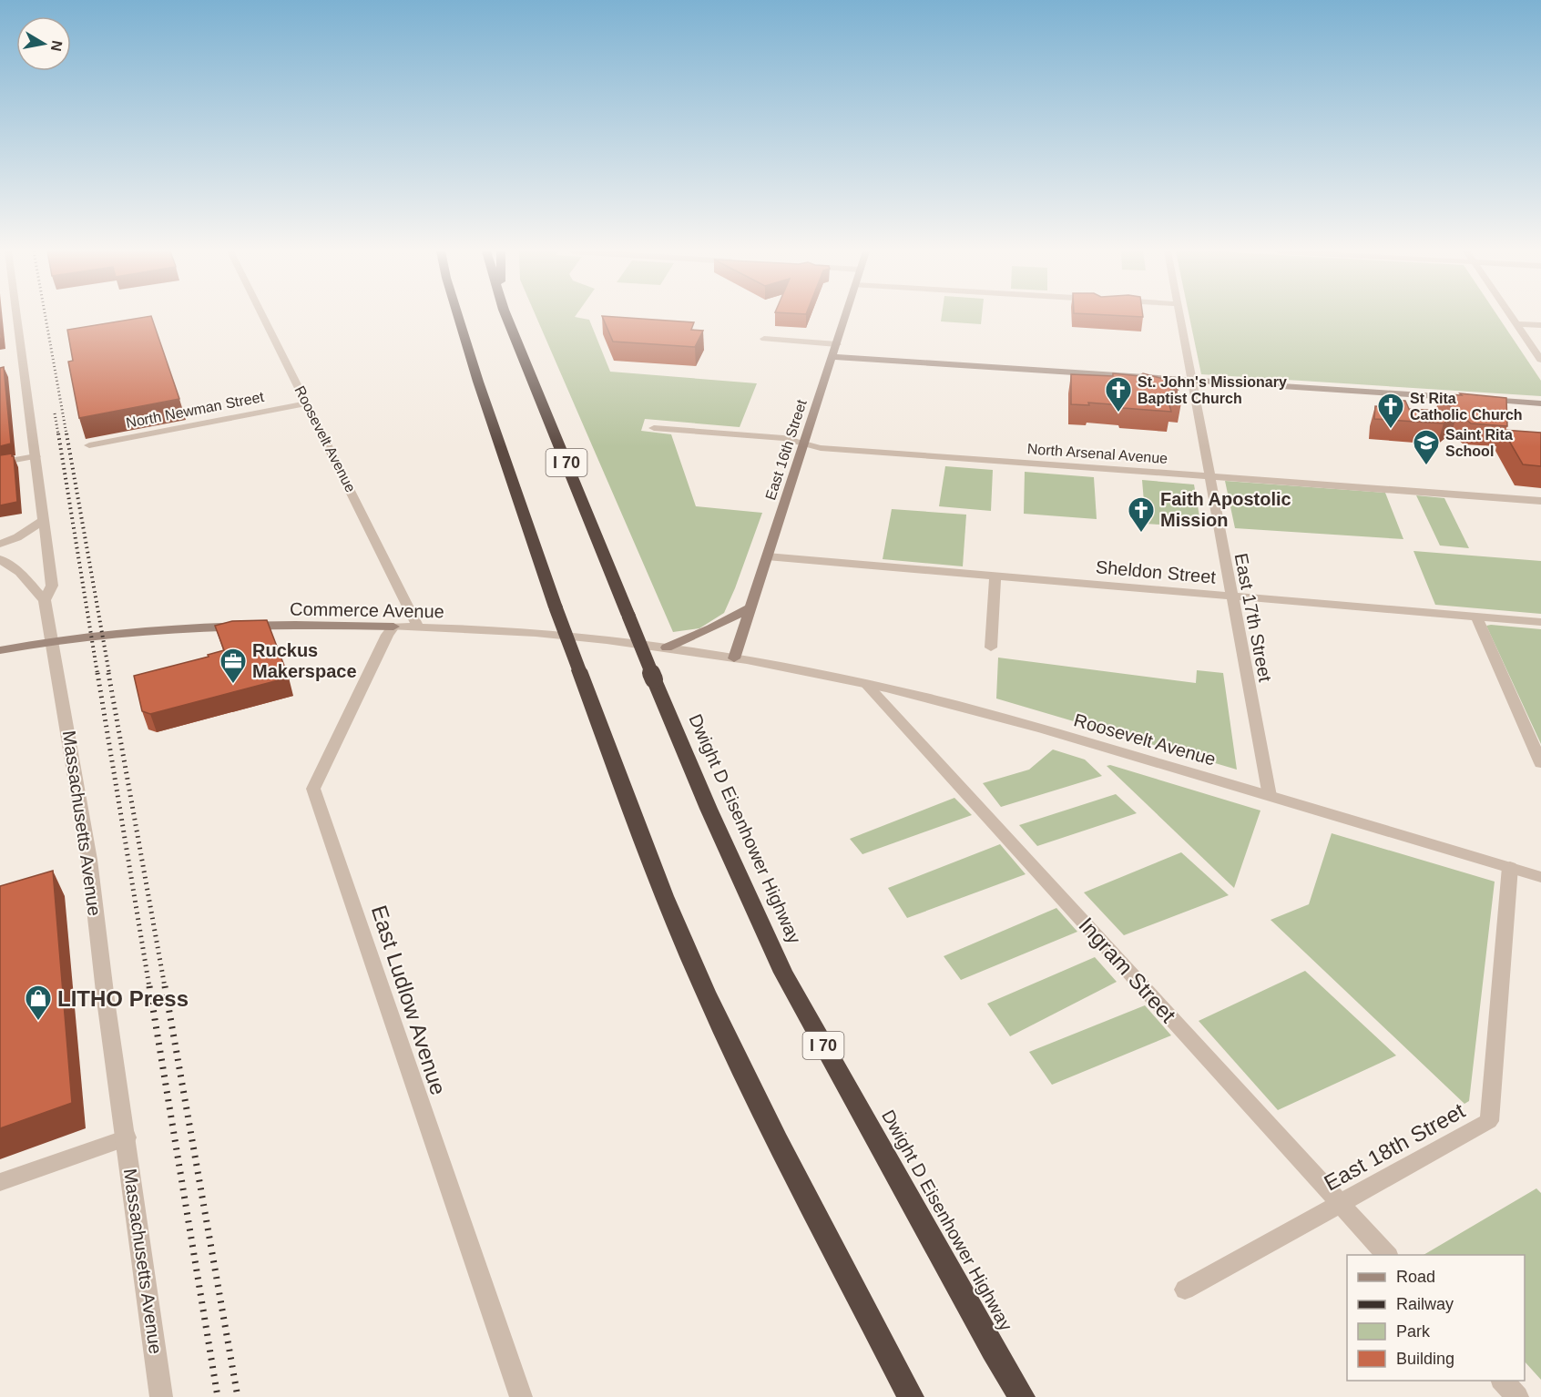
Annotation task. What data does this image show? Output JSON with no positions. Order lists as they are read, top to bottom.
{
  "streets": {
    "highway": ["I 70", "Dwight D Eisenhower Highway"],
    "main road": ["East 16th Street", "Commerce Avenue"],
    "street": [
      "North Newman Street",
      "Roosevelt Avenue",
      "North Arsenal Avenue",
      "Sheldon Street",
      "East 17th Street",
      "Massachusetts Avenue",
      "Ingram Street",
      "East Ludlow Avenue",
      "East 18th Street"
    ]
  },
  "crossings": [
    ["North Newman Street", "Roosevelt Avenue"],
    ["Roosevelt Avenue", "East 16th Street"],
    ["Roosevelt Avenue", "Commerce Avenue"],
    ["Roosevelt Avenue", "East 17th Street"],
    ["Roosevelt Avenue", "Ingram Street"],
    ["Roosevelt Avenue", "East 18th Street"],
    ["East 16th Street", "North Arsenal Avenue"],
    ["East 16th Street", "Sheldon Street"],
    ["East 16th Street", "Commerce Avenue"],
    ["North Arsenal Avenue", "East 17th Street"],
    ["Sheldon Street", "East 17th Street"],
    ["Commerce Avenue", "Massachusetts Avenue"],
    ["Commerce Avenue", "East Ludlow Avenue"],
    ["Ingram Street", "East 18th Street"]
  ],
  "places": {
    "church": ["St. John's Missionary Baptist Church", "St Rita Catholic Church", "Faith Apostolic Mission"],
    "school or university": ["Saint Rita School"],
    "office": ["Ruckus Makerspace"],
    "shop": ["LITHO Press"]
  },
  "legend": [
    "Road",
    "Railway",
    "Park",
    "Building"
  ],
  "north": "right"
}
